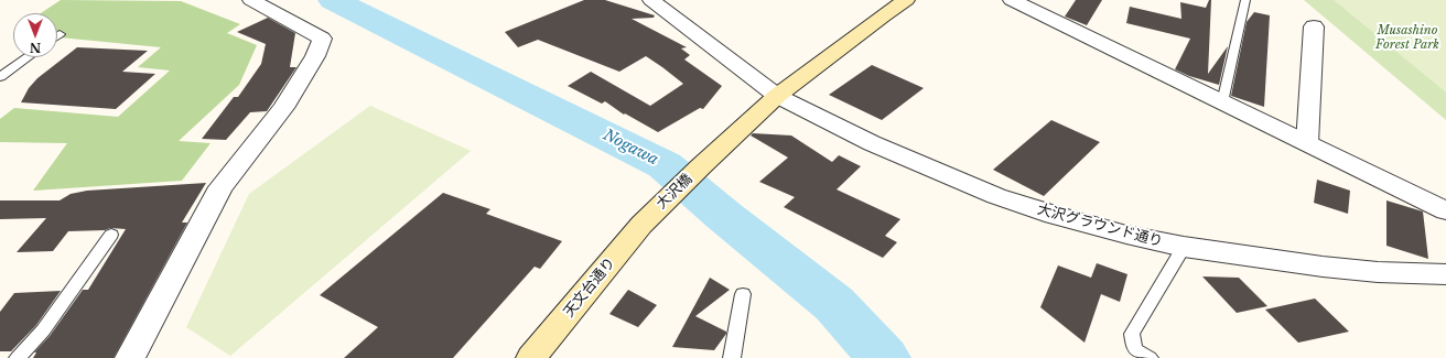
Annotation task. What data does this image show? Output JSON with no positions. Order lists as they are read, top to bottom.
{
  "streets": {
    "main road": ["大沢橋", "天文台通り"],
    "street": ["大沢グラウンド通り"]
  },
  "crossings": [
    ["大沢橋", "大沢グラウンド通り"],
    ["大沢橋", "天文台通り"]
  ],
  "water": ["Nogawa"],
  "parks": ["Musashino Forest Park"],
  "north": "bottom"
}
